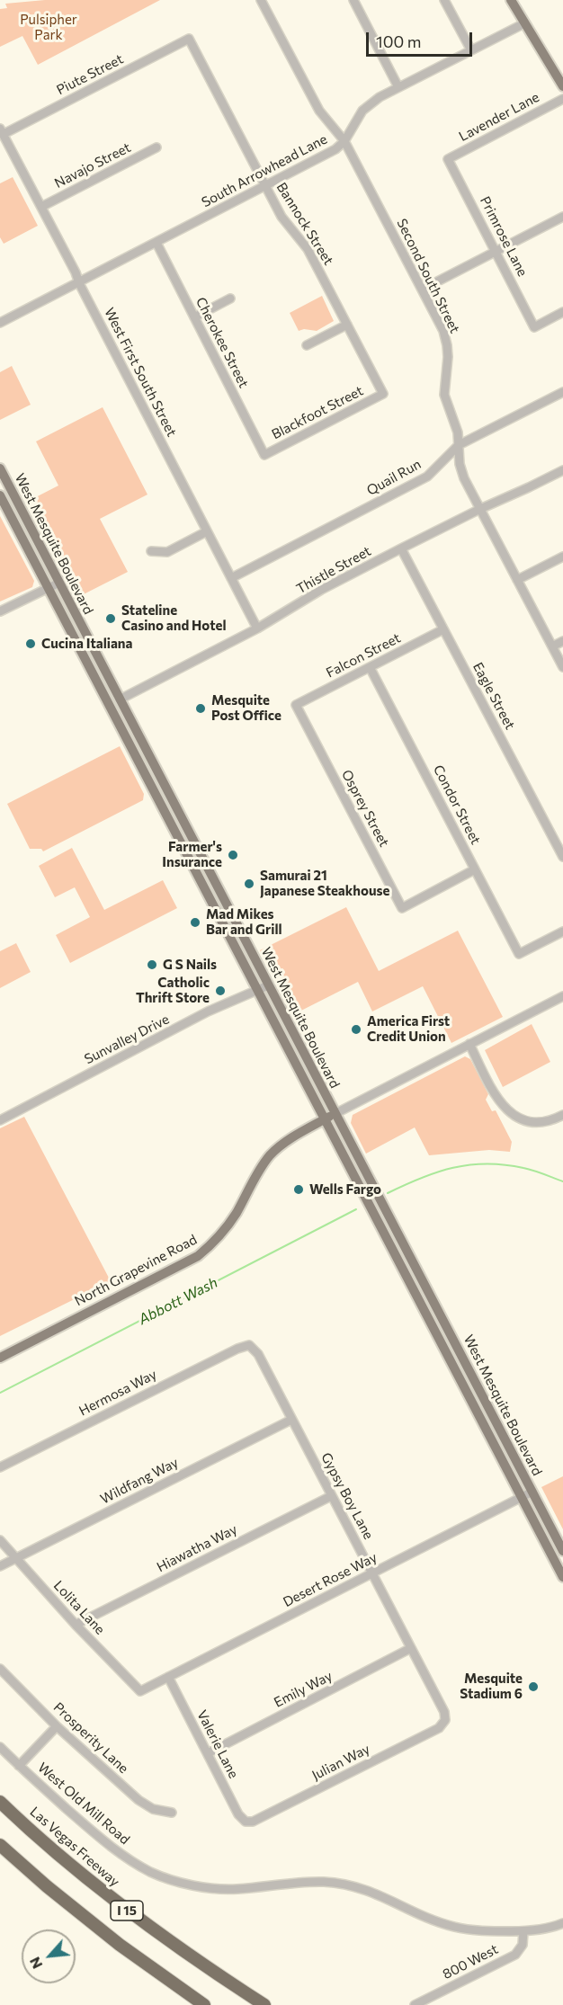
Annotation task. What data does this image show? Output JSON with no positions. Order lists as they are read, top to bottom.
{
  "streets": {
    "highway": ["Las Vegas Freeway", "I 15"],
    "main road": ["West Mesquite Boulevard", "North Grapevine Road"],
    "street": [
      "Piute Street",
      "Lavender Lane",
      "Navajo Street",
      "South Arrowhead Lane",
      "Bannock Street",
      "Primrose Lane",
      "Second South Street",
      "Cherokee Street",
      "West First South Street",
      "Blackfoot Street",
      "Quail Run",
      "Thistle Street",
      "Falcon Street",
      "Eagle Street",
      "Condor Street",
      "Osprey Street",
      "Sunvalley Drive",
      "Hermosa Way",
      "Wildfang Way",
      "Gypsy Boy Lane",
      "Hiawatha Way",
      "Desert Rose Way",
      "Lolita Lane",
      "Emily Way",
      "Prosperity Lane",
      "Valerie Lane",
      "Julian Way",
      "West Old Mill Road",
      "800 West"
    ]
  },
  "crossings": [
    ["Piute Street", "Bannock Street"],
    ["Piute Street", "West First South Street"],
    ["Lavender Lane", "Primrose Lane"],
    ["Navajo Street", "West First South Street"],
    ["South Arrowhead Lane", "Bannock Street"],
    ["South Arrowhead Lane", "Second South Street"],
    ["South Arrowhead Lane", "Cherokee Street"],
    ["South Arrowhead Lane", "West First South Street"],
    ["Bannock Street", "Blackfoot Street"],
    ["Second South Street", "Quail Run"],
    ["Second South Street", "Thistle Street"],
    ["Cherokee Street", "Blackfoot Street"],
    ["West First South Street", "Quail Run"],
    ["West First South Street", "Thistle Street"],
    ["West Mesquite Boulevard", "Thistle Street"],
    ["West Mesquite Boulevard", "Sunvalley Drive"],
    ["West Mesquite Boulevard", "North Grapevine Road"],
    ["West Mesquite Boulevard", "Desert Rose Way"],
    ["Thistle Street", "Eagle Street"],
    ["Falcon Street", "Eagle Street"],
    ["Falcon Street", "Condor Street"],
    ["Falcon Street", "Osprey Street"],
    ["Condor Street", "Osprey Street"],
    ["Hermosa Way", "Gypsy Boy Lane"],
    ["Wildfang Way", "Gypsy Boy Lane"],
    ["Wildfang Way", "Lolita Lane"],
    ["Gypsy Boy Lane", "Hiawatha Way"],
    ["Gypsy Boy Lane", "Desert Rose Way"],
    ["Gypsy Boy Lane", "Emily Way"],
    ["Gypsy Boy Lane", "Julian Way"],
    ["Hiawatha Way", "Lolita Lane"],
    ["Desert Rose Way", "Lolita Lane"],
    ["Desert Rose Way", "Valerie Lane"],
    ["Emily Way", "Valerie Lane"],
    ["Valerie Lane", "Julian Way"],
    ["West Old Mill Road", "800 West"]
  ],
  "water": ["Abbott Wash"],
  "parks": ["Pulsipher Park"],
  "places": [
    "Stateline Casino and Hotel",
    "Cucina Italiana",
    "Mesquite Post Office",
    "Farmer's Insurance",
    "Samurai 21 Japanese Steakhouse",
    "Mad Mikes Bar and Grill",
    "G S Nails",
    "Catholic Thrift Store",
    "America First Credit Union",
    "Wells Fargo",
    "Mesquite Stadium 6"
  ],
  "scale_bar": "100 m",
  "north": "bottom left"
}
